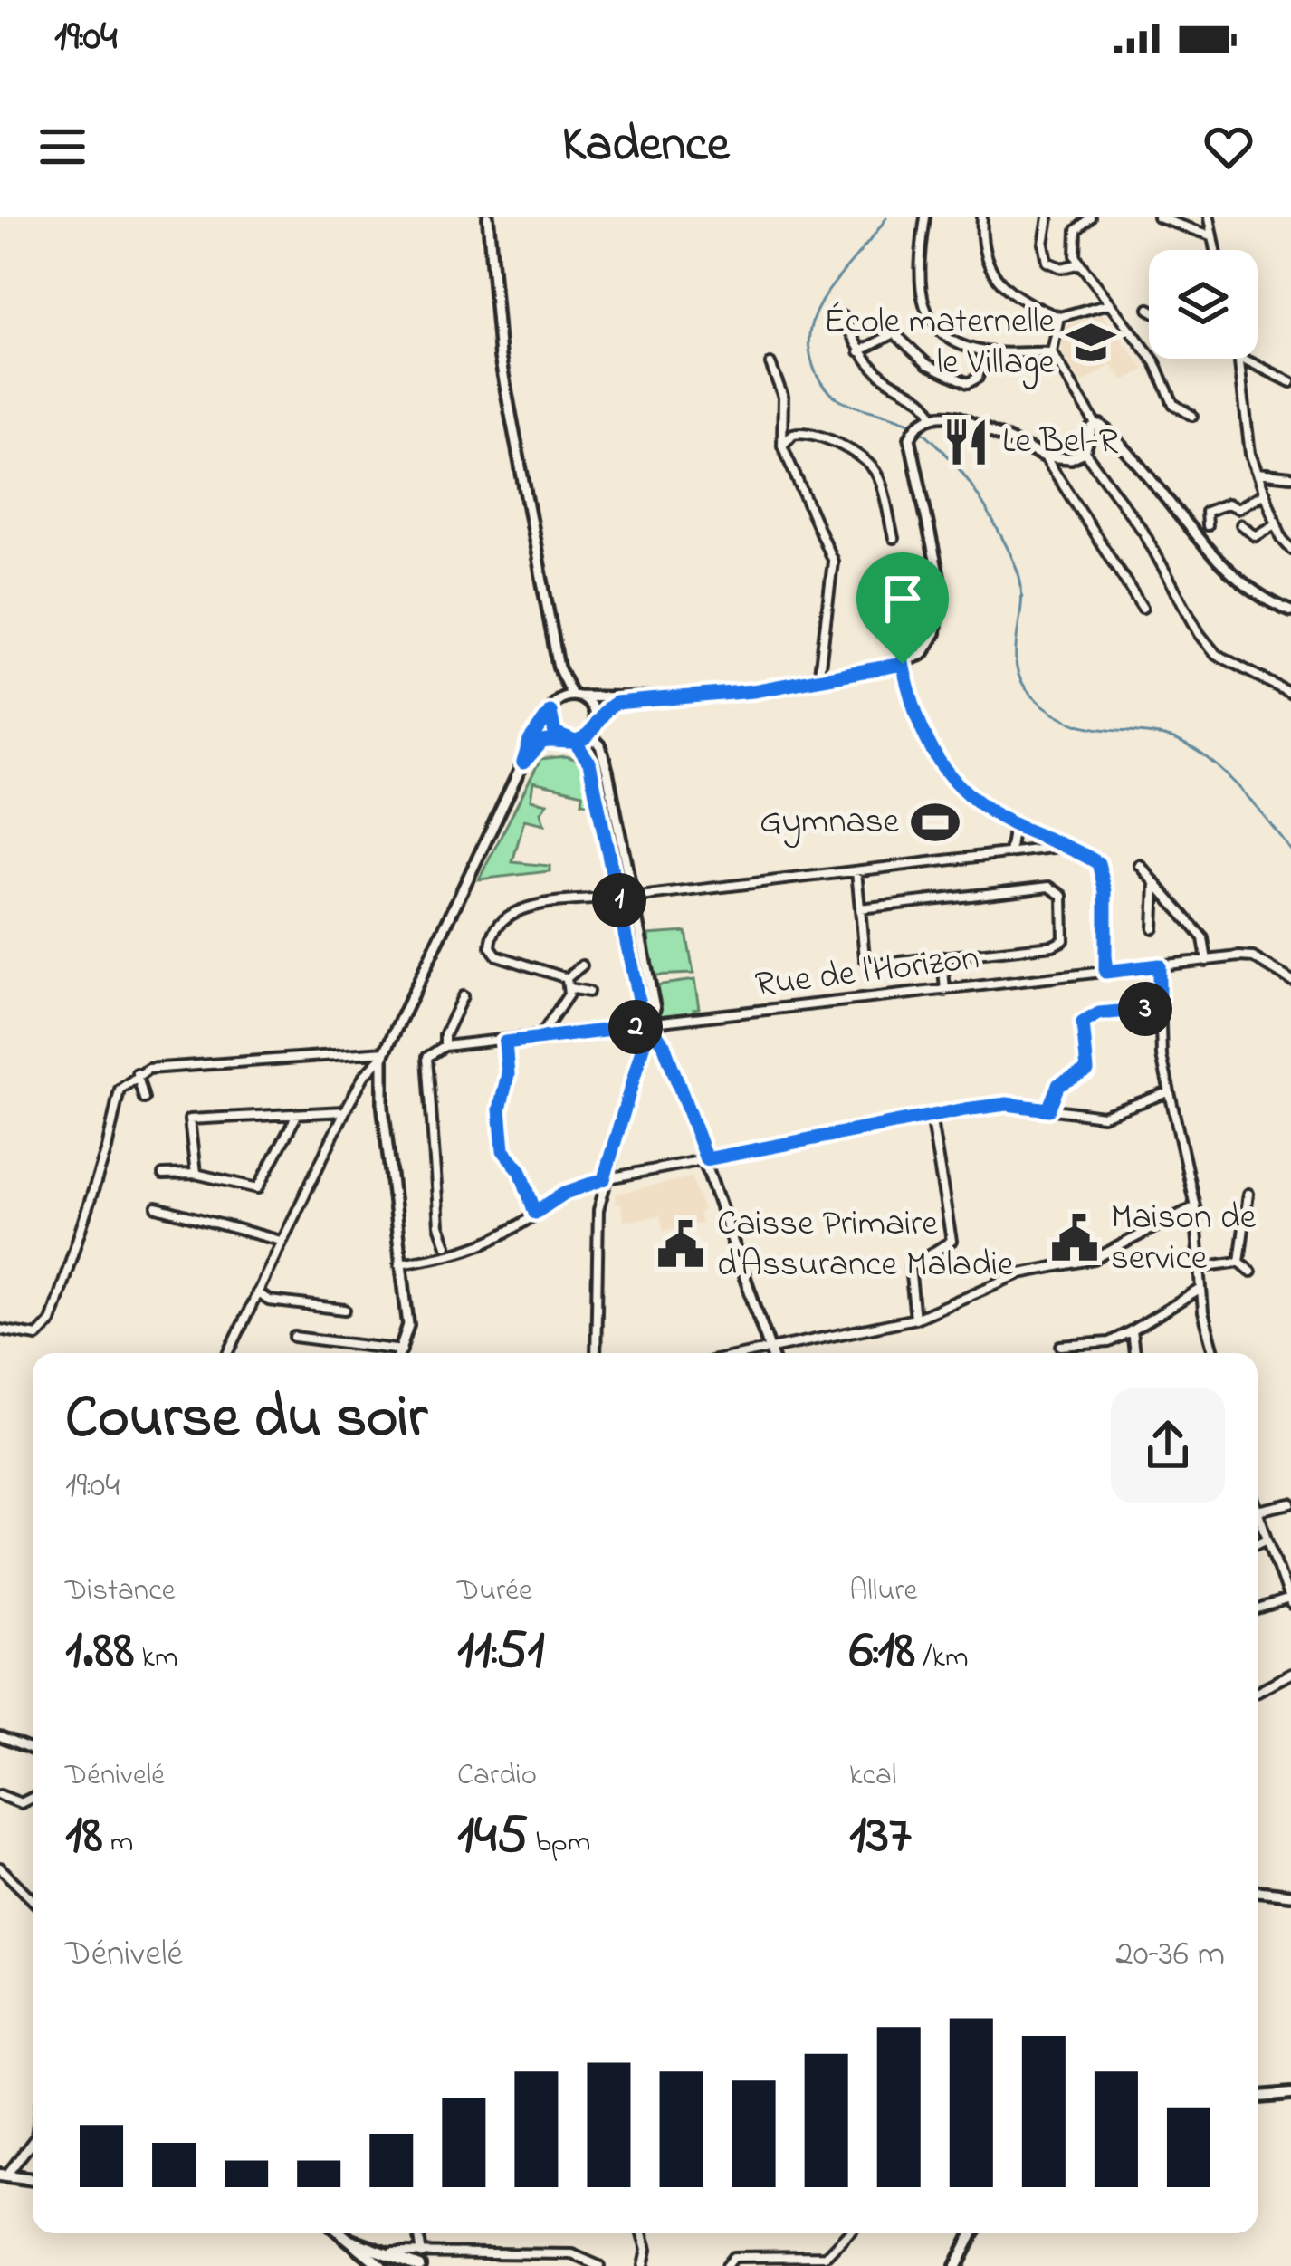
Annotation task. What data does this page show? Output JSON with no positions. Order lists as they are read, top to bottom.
{
  "streets": {
    "street": ["Rue de l'Horizon"]
  },
  "places": {
    "school or university": ["École maternelle le Village"],
    "restaurant": ["Le Bel-R"],
    "sports": ["Gymnase"],
    "public building": ["Maison de service", "Caisse Primaire d'Assurance Maladie"]
  },
  "page": {
    "status": "19:04",
    "header": "Kadence",
    "pins": ["1", "3", "2"],
    "heading": ["Course du soir", "19:04"],
    "stats": [
      ["Distance", "1.88 km"],
      ["Durée", "11:51"],
      ["Allure", "6:18 /km"],
      ["Dénivelé", "18 m"],
      ["Cardio", "145 bpm"],
      ["kcal", "137"]
    ],
    "chart": ["Dénivelé", "20–36 m"]
  }
}
